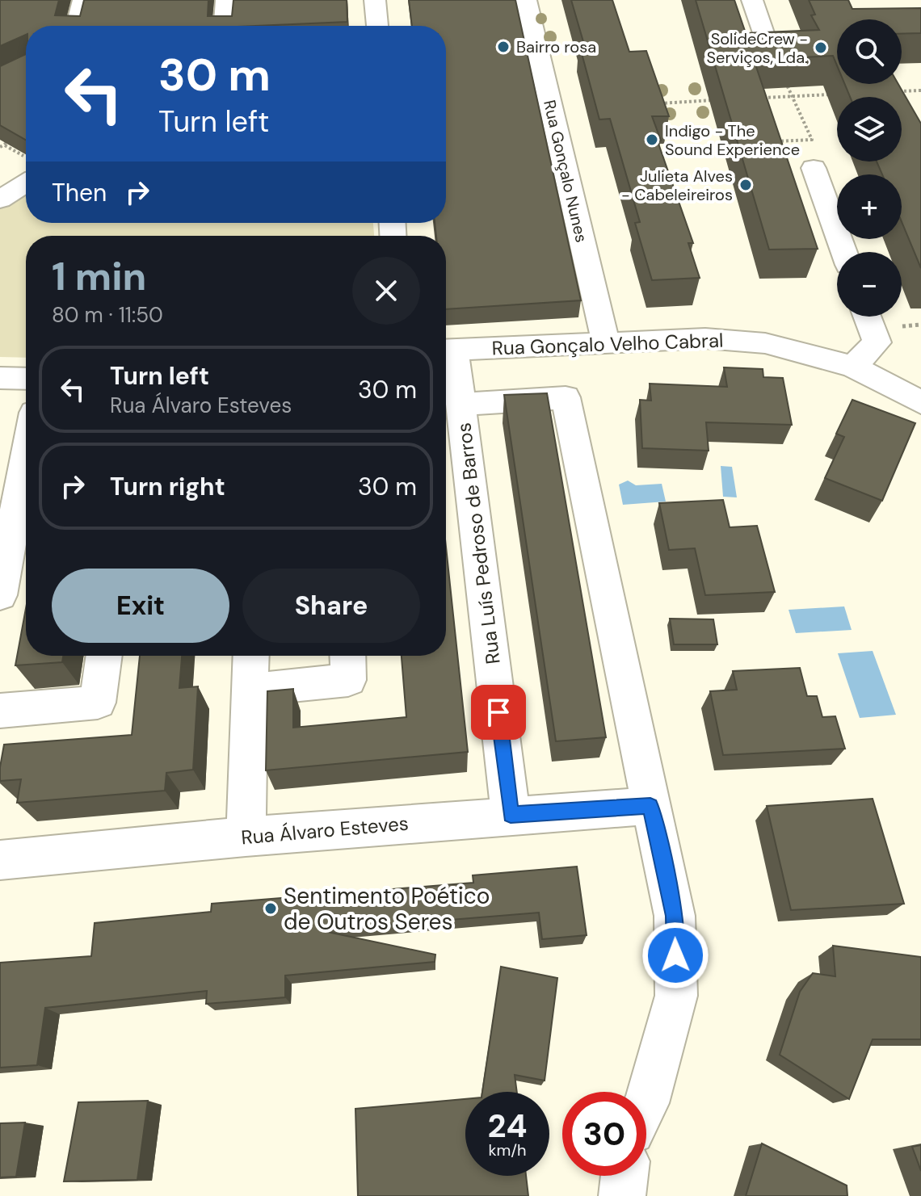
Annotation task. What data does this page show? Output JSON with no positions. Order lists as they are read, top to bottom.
{
  "streets": {
    "street": [
      "Rua Gonçalo Nunes",
      "Rua Gonçalo Velho Cabral",
      "Rua Luís Pedroso de Barros",
      "Rua Álvaro Esteves"
    ]
  },
  "crossings": [
    ["Rua Gonçalo Nunes", "Rua Gonçalo Velho Cabral"],
    ["Rua Gonçalo Velho Cabral", "Rua Luís Pedroso de Barros"],
    ["Rua Luís Pedroso de Barros", "Rua Álvaro Esteves"]
  ],
  "places": [
    "Bairro rosa",
    "SolideCrew - Serviços, Lda.",
    "Indigo - The Sound Experience",
    "Julieta Alves - Cabeleireiros",
    "Sentimento Poético de Outros Seres"
  ],
  "page": {
    "map_buttons": ["+", "−"],
    "turn": ["30 m", "Turn left"],
    "then": "Then",
    "heading": ["1 min", "80 m · 11:50"],
    "list": [
      {
        "name": "Turn left",
        "note": "Rua Álvaro Esteves",
        "value": "30 m"
      },
      {
        "name": "Turn right",
        "value": "30 m"
      }
    ],
    "buttons": ["Exit", "Share"],
    "speed": "24 km/h",
    "limit": "30"
  }
}
